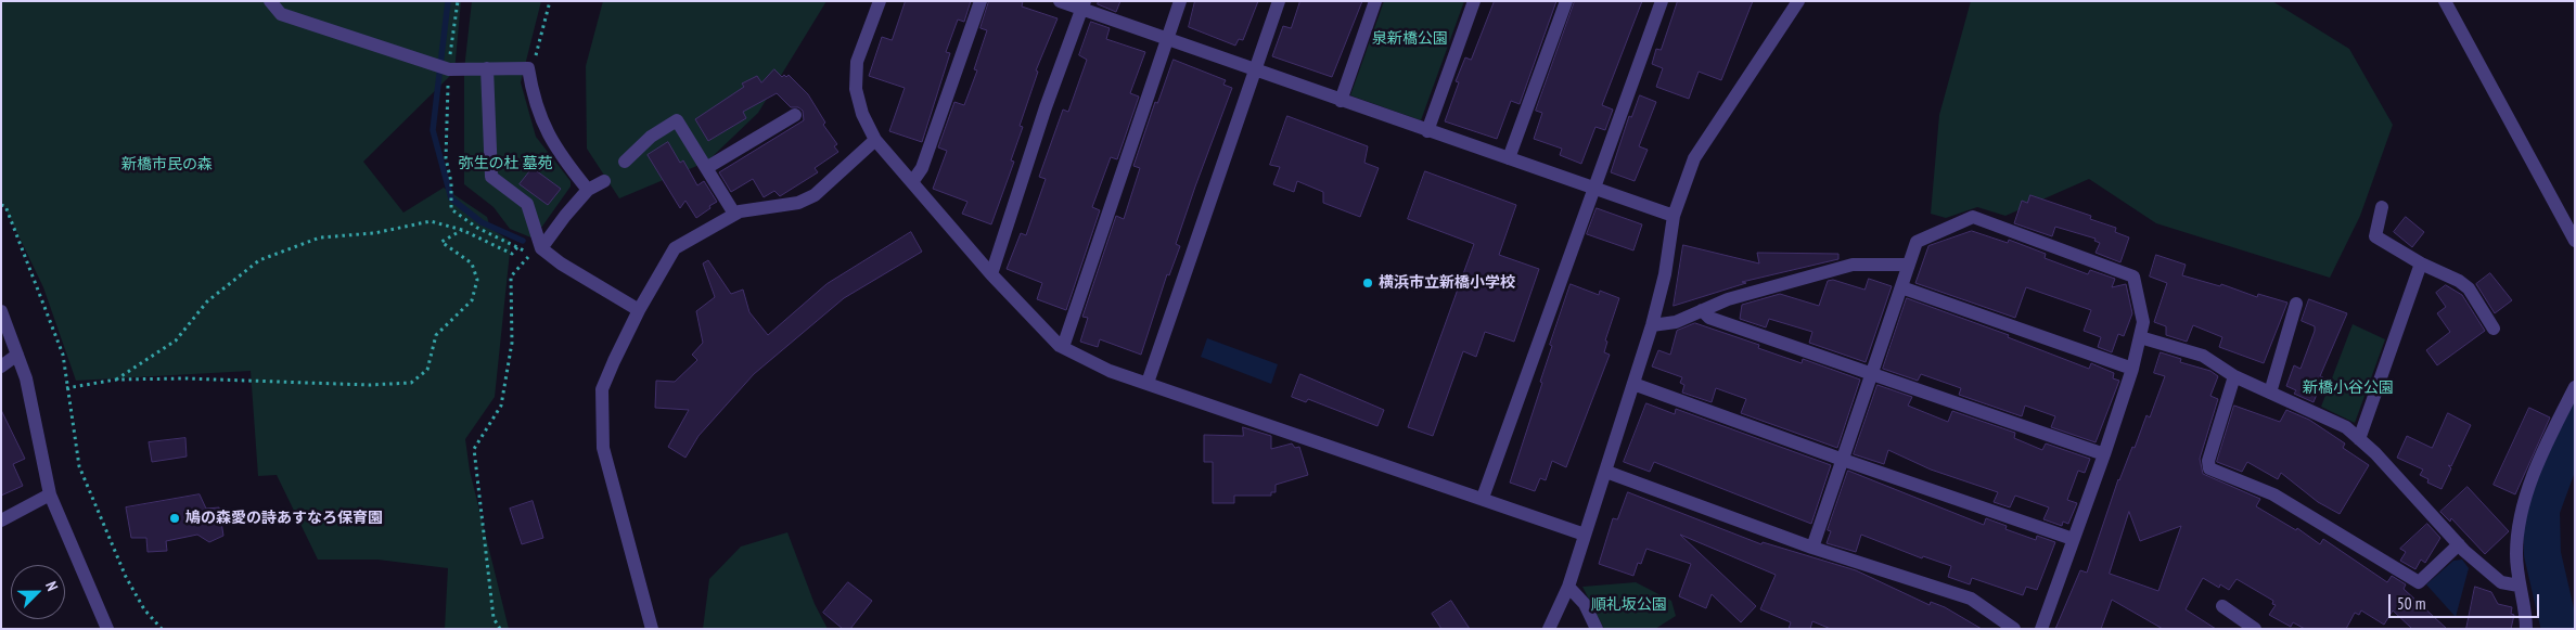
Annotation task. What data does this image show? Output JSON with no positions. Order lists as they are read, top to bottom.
{
  "parks": [
    "泉新橋公園",
    "弥生の杜 墓苑",
    "新橋市民の森",
    "新橋小谷公園",
    "順礼坂公園"
  ],
  "places": ["横浜市立新橋小学校", "鳩の森愛の詩あすなろ保育園"],
  "scale_bar": "50 m",
  "north": "top right"
}
